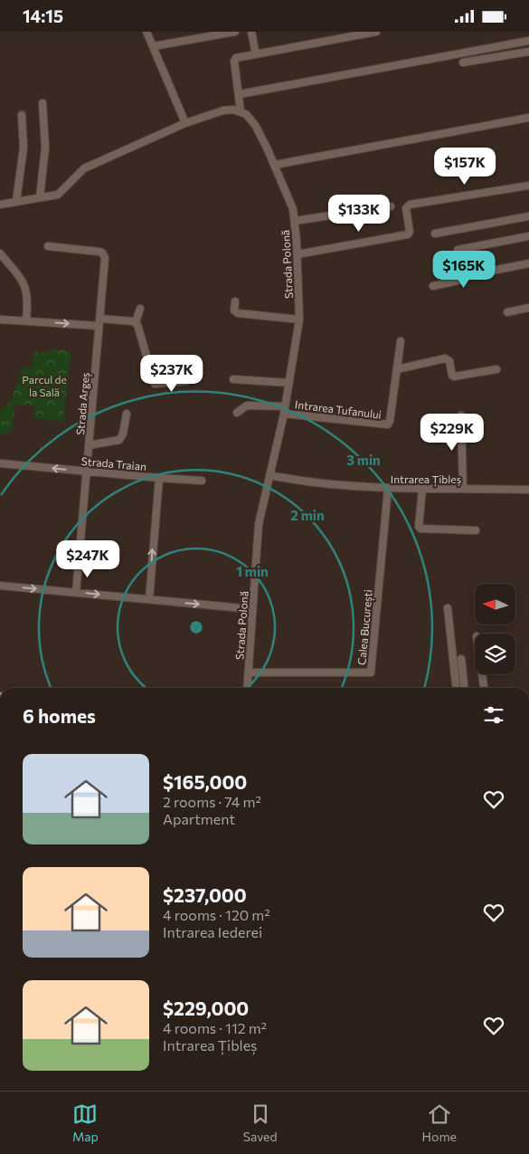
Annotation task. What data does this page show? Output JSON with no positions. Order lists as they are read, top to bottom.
{
  "streets": {
    "street": [
      "Strada Polonă",
      "Strada Argeș",
      "Intrarea Tufanului",
      "Strada Traian",
      "Intrarea Țibleș",
      "Calea București"
    ]
  },
  "crossings": [
    ["Strada Polonă", "Intrarea Tufanului"],
    ["Strada Polonă", "Intrarea Țibleș"],
    ["Strada Polonă", "Calea București"],
    ["Strada Argeș", "Strada Traian"],
    ["Intrarea Țibleș", "Calea București"]
  ],
  "parks": ["Parcul de la Sală"],
  "north": "left",
  "page": {
    "status": "14:15",
    "price": [
      "$157K",
      "$133K",
      "$165K",
      "$237K",
      "$229K",
      "$247K"
    ],
    "heading": "6 homes",
    "list": [
      {
        "name": "$165,000",
        "note": "2 rooms · 74 m² · Apartment"
      },
      {
        "name": "$237,000",
        "note": "4 rooms · 120 m² · Intrarea Iederei"
      },
      {
        "name": "$229,000",
        "note": "4 rooms · 112 m² · Intrarea Țibleș"
      }
    ],
    "tabs": ["Map", "Saved", "Home"]
  },
  "rings": ["3 min", "2 min", "1 min"]
}
